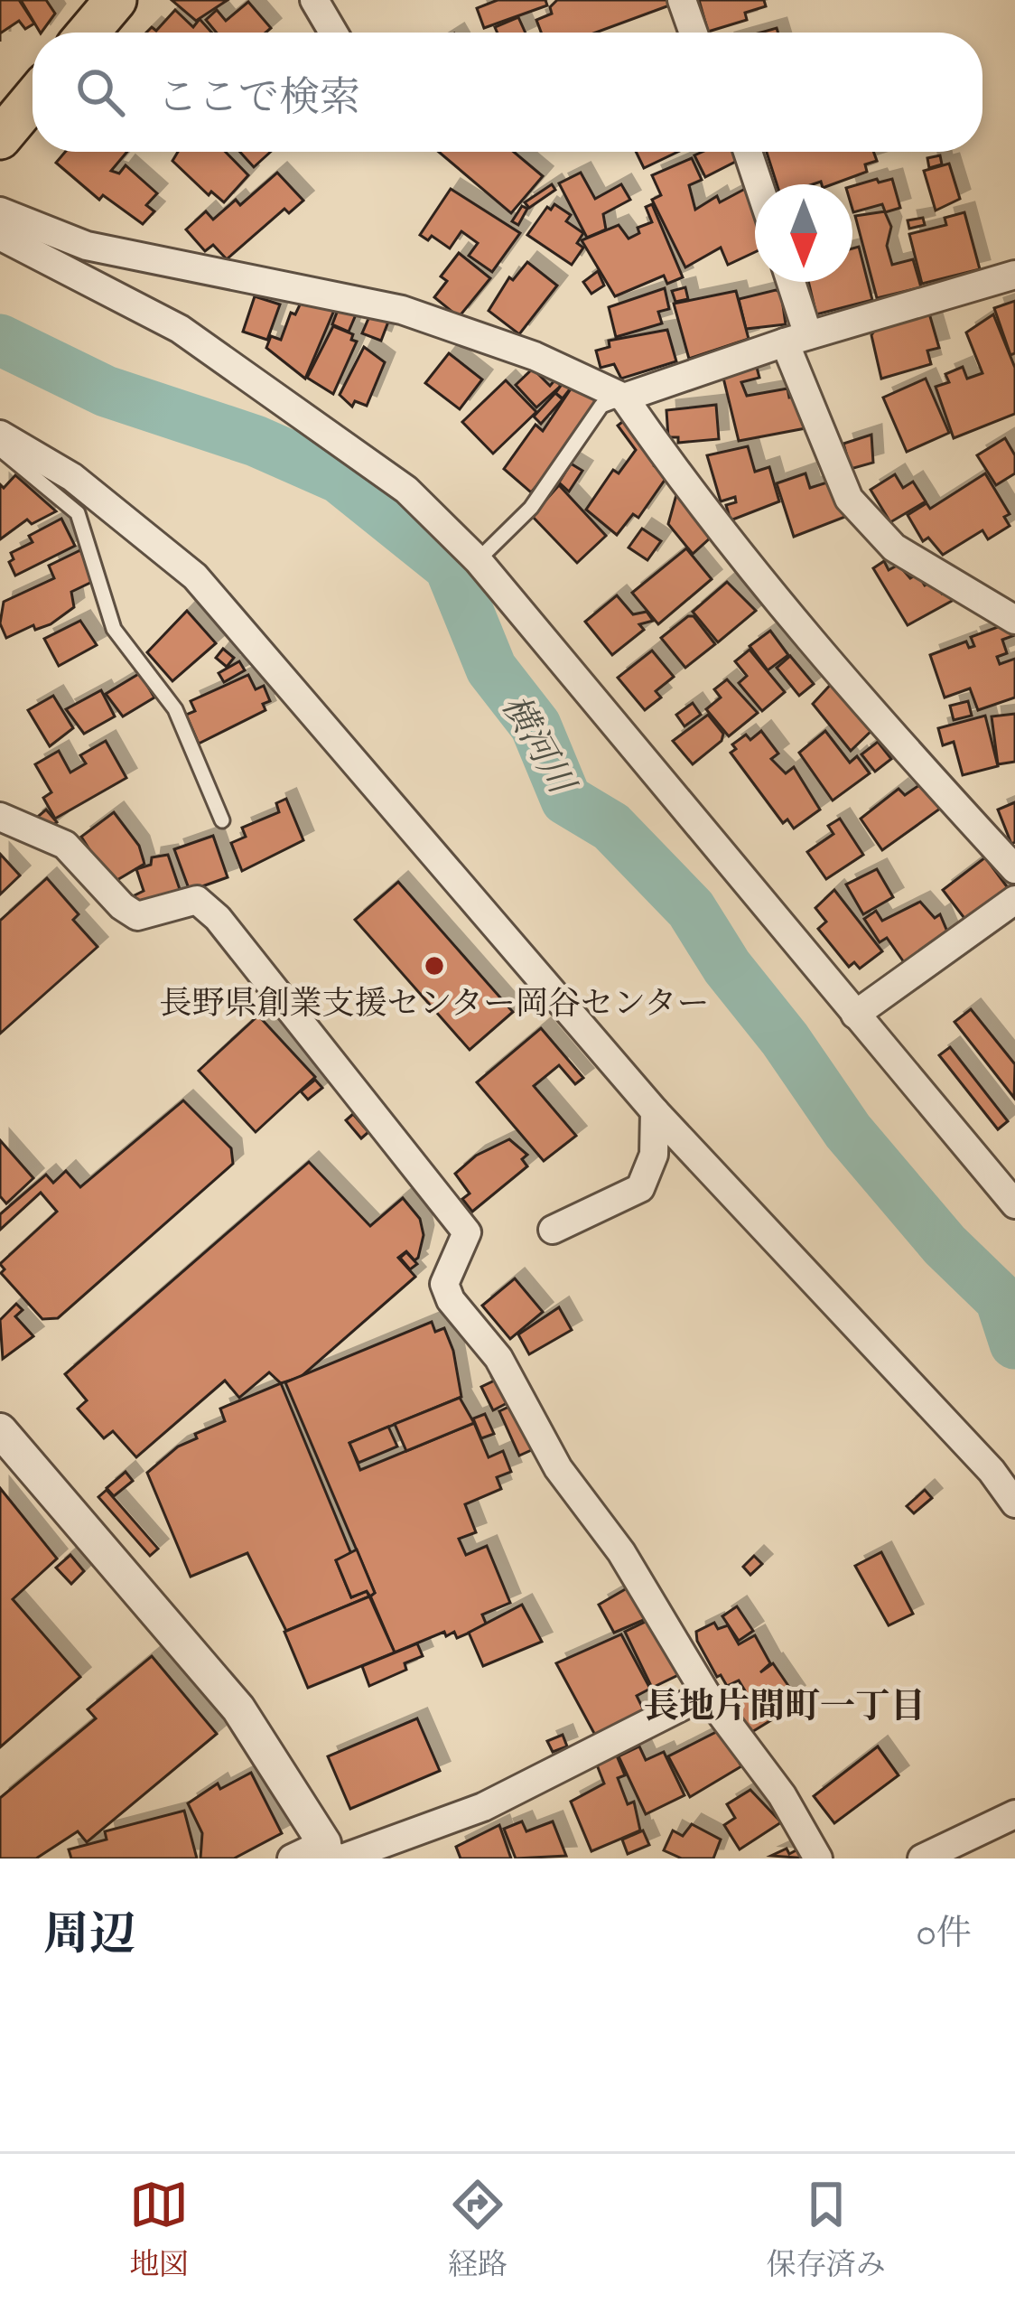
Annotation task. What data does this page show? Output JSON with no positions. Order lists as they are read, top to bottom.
{
  "districts": ["長地片間町一丁目"],
  "water": ["横河川"],
  "places": ["長野県創業支援センター岡谷センター"],
  "north": "bottom",
  "page": {
    "search": "ここで検索",
    "heading": ["周辺", "0件"],
    "nav": ["地図", "経路", "保存済み"]
  }
}
